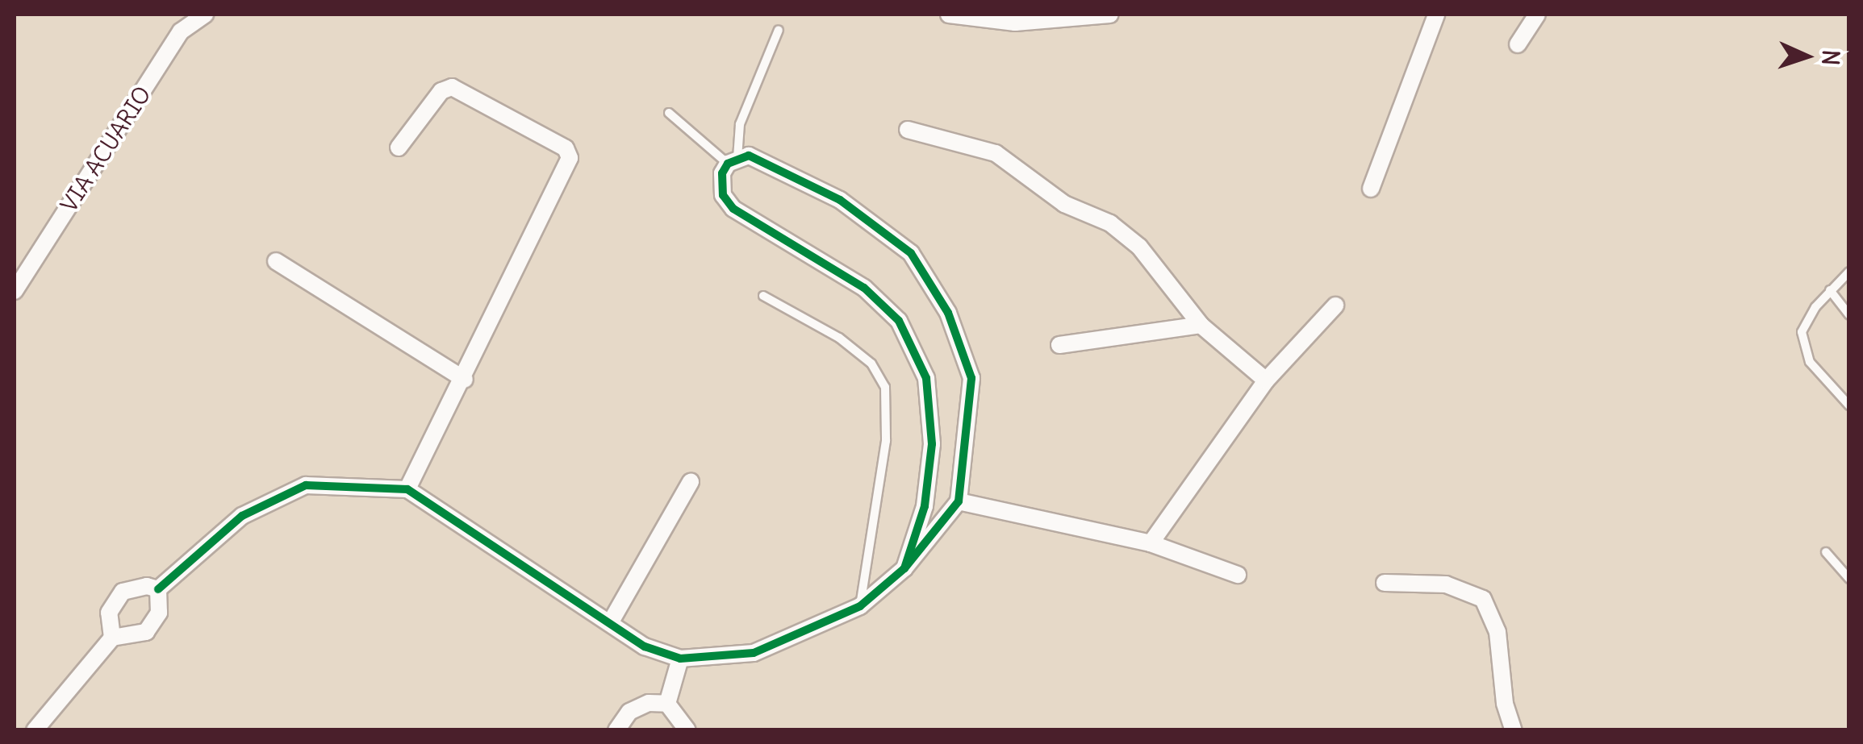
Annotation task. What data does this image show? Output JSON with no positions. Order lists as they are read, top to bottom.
{
  "streets": {
    "street": ["VIA ACUARIO"]
  },
  "north": "right"
}
